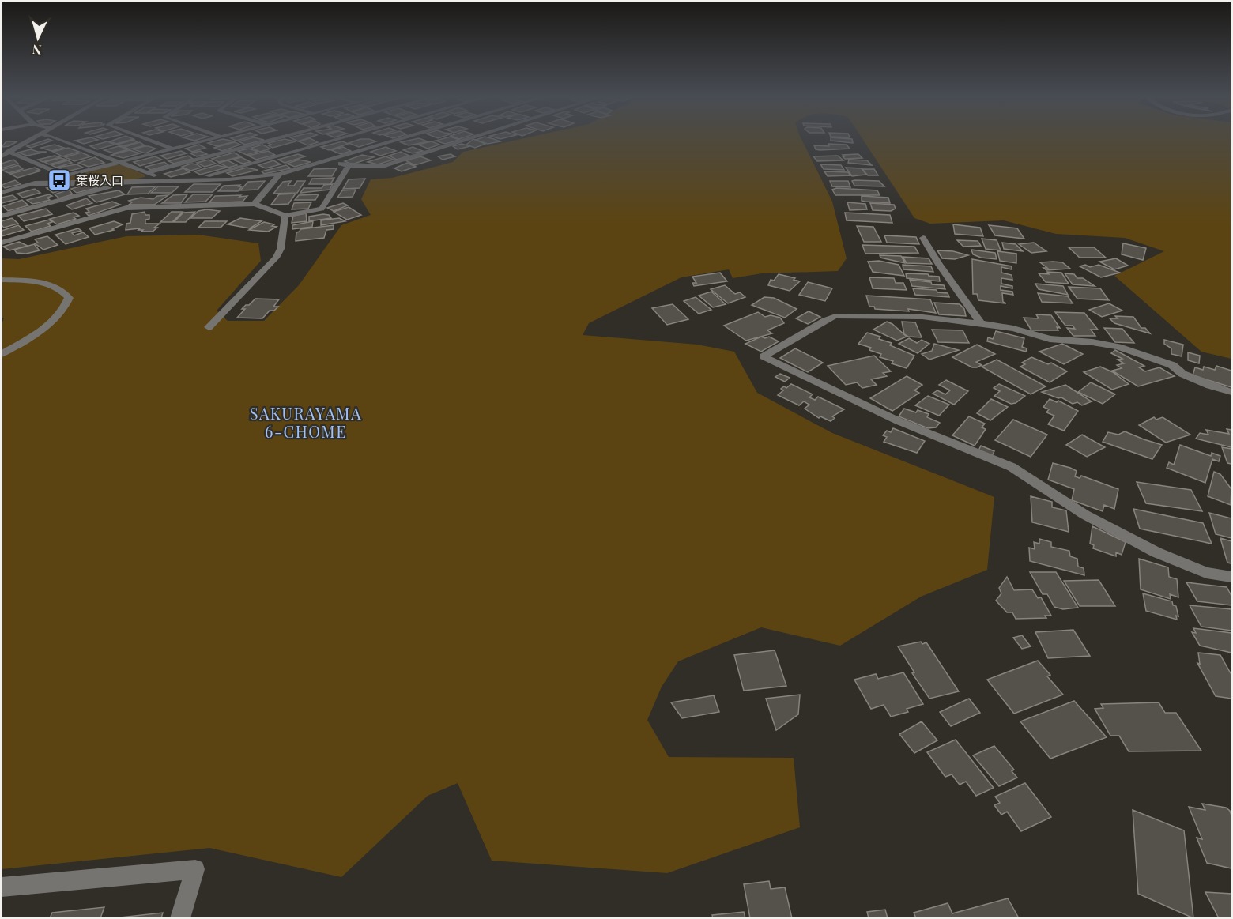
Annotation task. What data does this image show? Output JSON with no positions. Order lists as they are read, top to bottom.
{
  "districts": ["SAKURAYAMA 6-CHOME"],
  "places": {
    "bus stop": ["葉桜入口"]
  },
  "north": "bottom"
}
